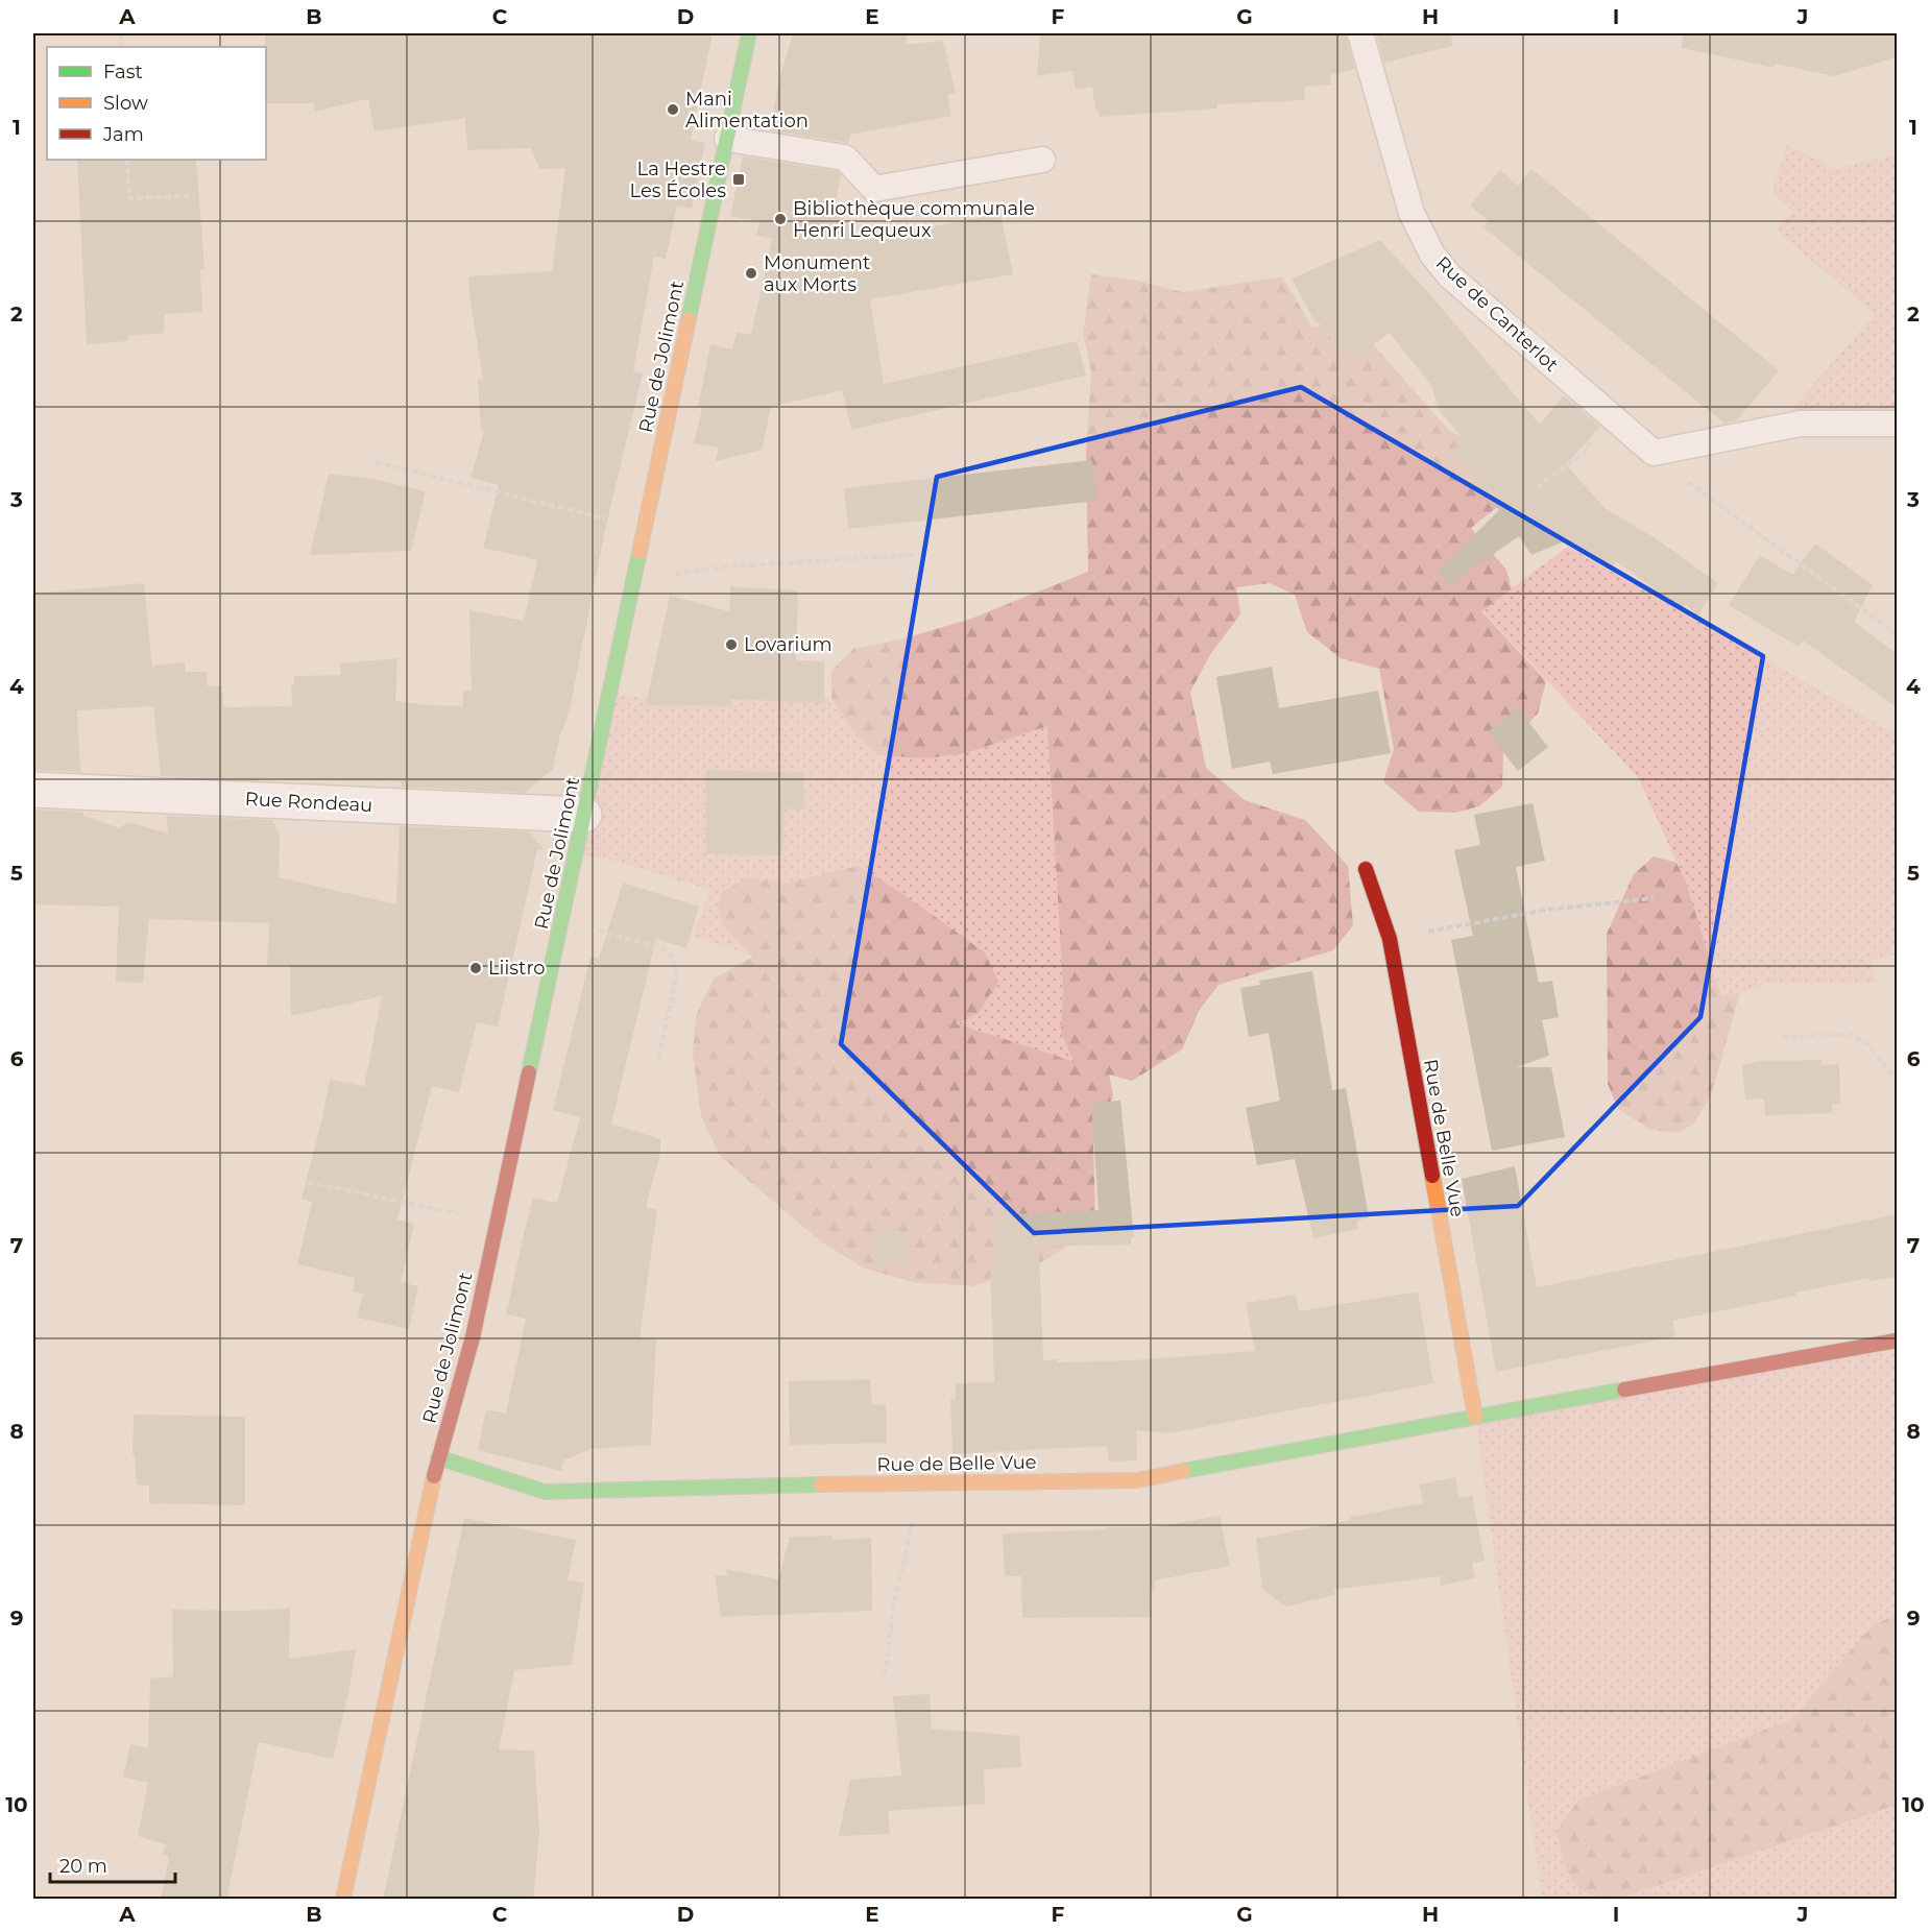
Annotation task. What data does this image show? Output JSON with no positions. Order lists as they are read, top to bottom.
{
  "streets": {
    "street": ["Rue de Jolimont", "Rue Rondeau", "Rue de Belle Vue"],
    "lane": ["Rue de Canterlot"]
  },
  "crossings": [
    ["Rue de Jolimont", "Rue Rondeau"],
    ["Rue de Jolimont", "Rue de Belle Vue"]
  ],
  "places": {
    "other": [
      "Mani Alimentation",
      "Bibliothèque communale Henri Lequeux",
      "Monument aux Morts",
      "Lovarium",
      "Liistro"
    ],
    "transit": ["La Hestre Les Écoles"]
  },
  "legend": ["Fast", "Slow", "Jam"],
  "scale_bar": "20 m",
  "grid": {
    "columns": [
      "A",
      "B",
      "C",
      "D",
      "E",
      "F",
      "G",
      "H",
      "I",
      "J"
    ],
    "rows": [
      "1",
      "2",
      "3",
      "4",
      "5",
      "6",
      "7",
      "8",
      "9",
      "10"
    ]
  }
}
